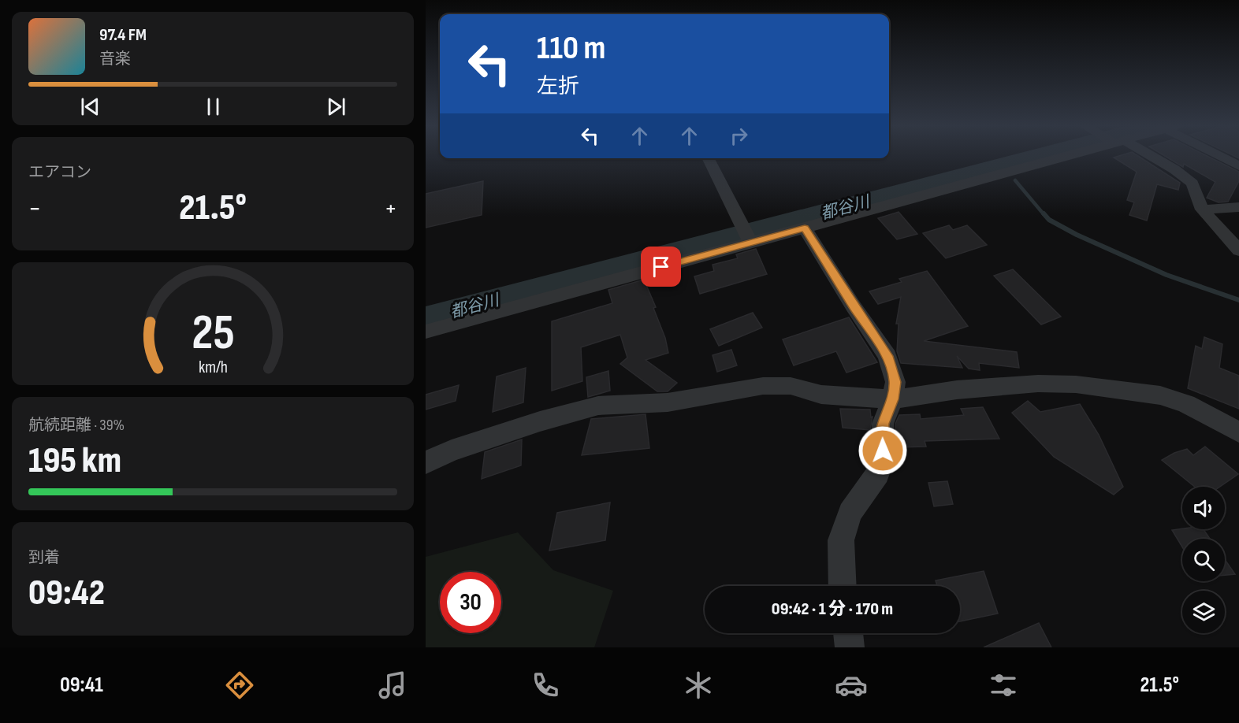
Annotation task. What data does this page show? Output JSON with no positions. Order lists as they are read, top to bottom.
{
  "water": ["都谷川"],
  "page": {
    "turn": ["110 m", "左折"],
    "song": ["97.4 FM", "音楽"],
    "tile": [
      "エアコン",
      ["航続距離 · 39%", "195 km"],
      ["到着", "09:42"]
    ],
    "heat": ["−", "21.5°", "+"],
    "limit": "30",
    "trip": "09:42 · 1 分 · 170 m",
    "tabs": ["09:41", "21.5°"],
    "gauge": ["25", "km/h"]
  }
}
